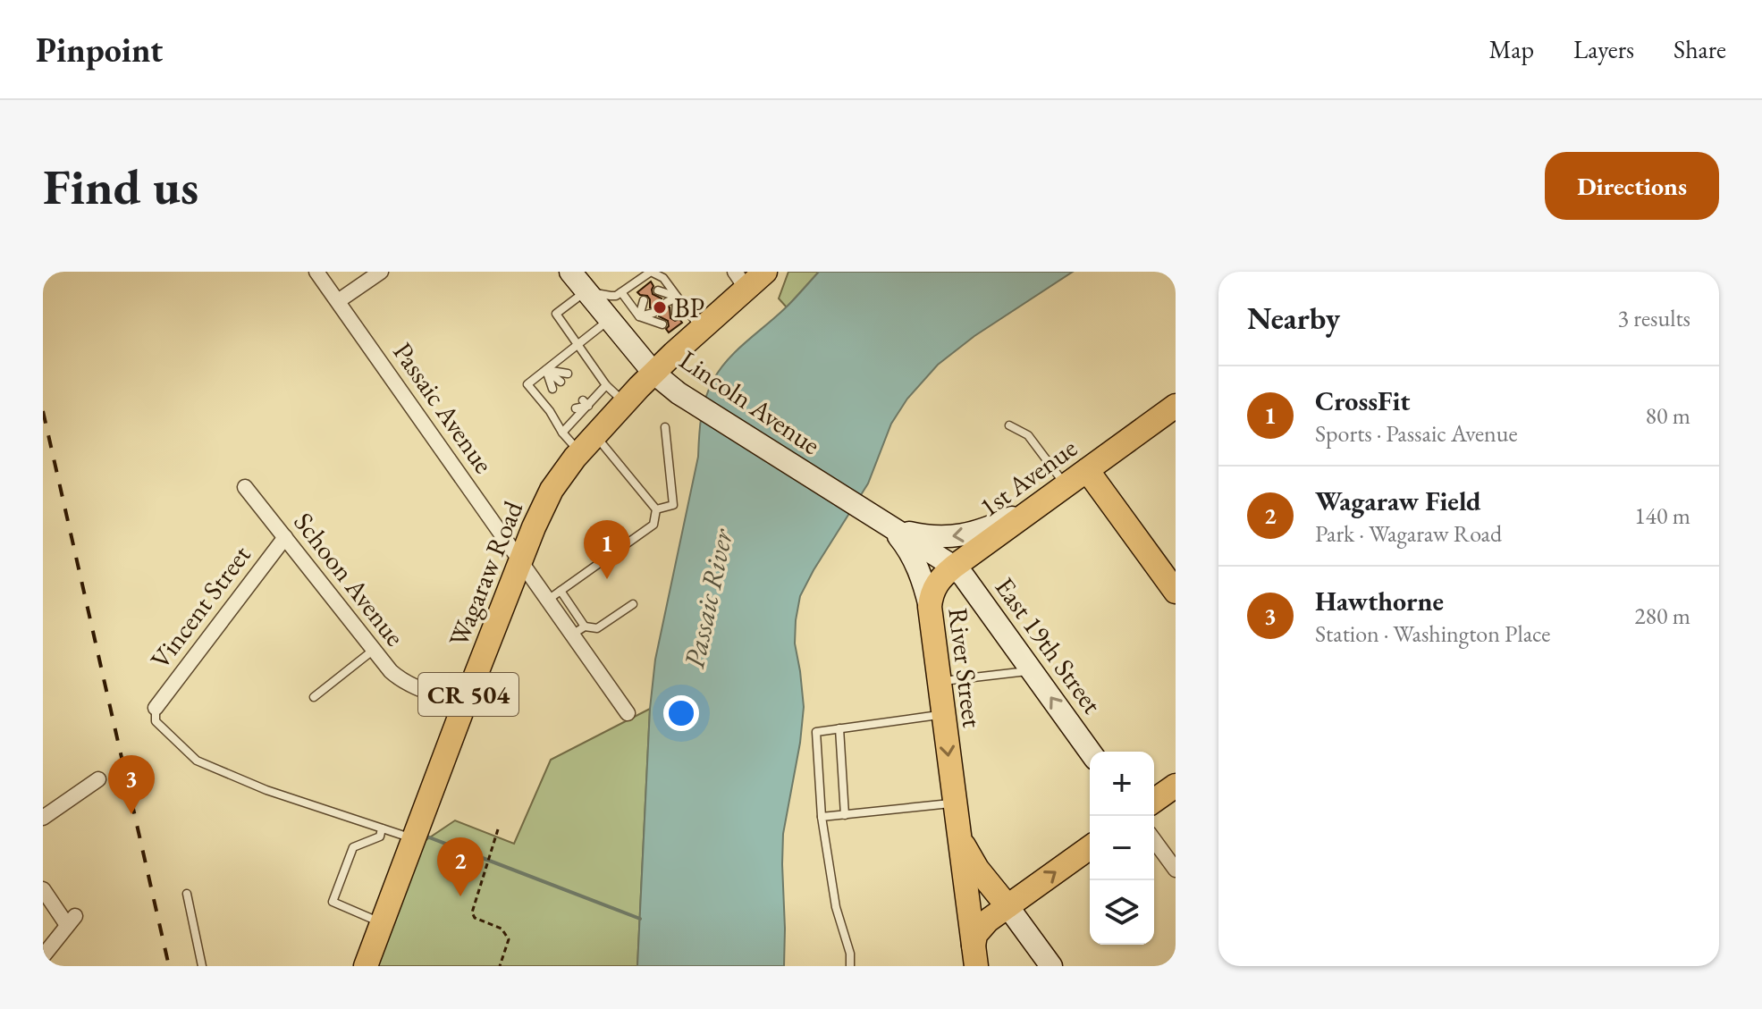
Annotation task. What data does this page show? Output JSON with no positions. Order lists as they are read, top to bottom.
{
  "streets": {
    "main road": [
      "Lincoln Avenue",
      "1st Avenue",
      "Wagaraw Road",
      "East 19th Street",
      "River Street",
      "CR 504"
    ],
    "street": ["Passaic Avenue", "Schoon Avenue", "Vincent Street"]
  },
  "crossings": [
    ["Lincoln Avenue", "1st Avenue"],
    ["Lincoln Avenue", "Wagaraw Road"],
    ["Lincoln Avenue", "East 19th Street"],
    ["Lincoln Avenue", "River Street"],
    ["Passaic Avenue", "Wagaraw Road"],
    ["1st Avenue", "East 19th Street"],
    ["1st Avenue", "River Street"],
    ["Wagaraw Road", "Schoon Avenue"],
    ["Schoon Avenue", "Vincent Street"]
  ],
  "one_way": ["East 19th Street"],
  "water": ["Passaic River"],
  "places": ["BP"],
  "page": {
    "header": "Pinpoint",
    "nav": ["Map", "Layers", "Share"],
    "buttons": "Directions",
    "title": "Find us",
    "heading": ["Nearby", "3 results"],
    "list": [
      {
        "mark": "1",
        "name": "CrossFit",
        "note": "Sports · Passaic Avenue",
        "value": "80 m"
      },
      {
        "mark": "2",
        "name": "Wagaraw Field",
        "note": "Park · Wagaraw Road",
        "value": "140 m"
      },
      {
        "mark": "3",
        "name": "Hawthorne",
        "note": "Station · Washington Place",
        "value": "280 m"
      }
    ],
    "pins": ["1", "3", "2"],
    "map_buttons": ["+", "−"]
  }
}
